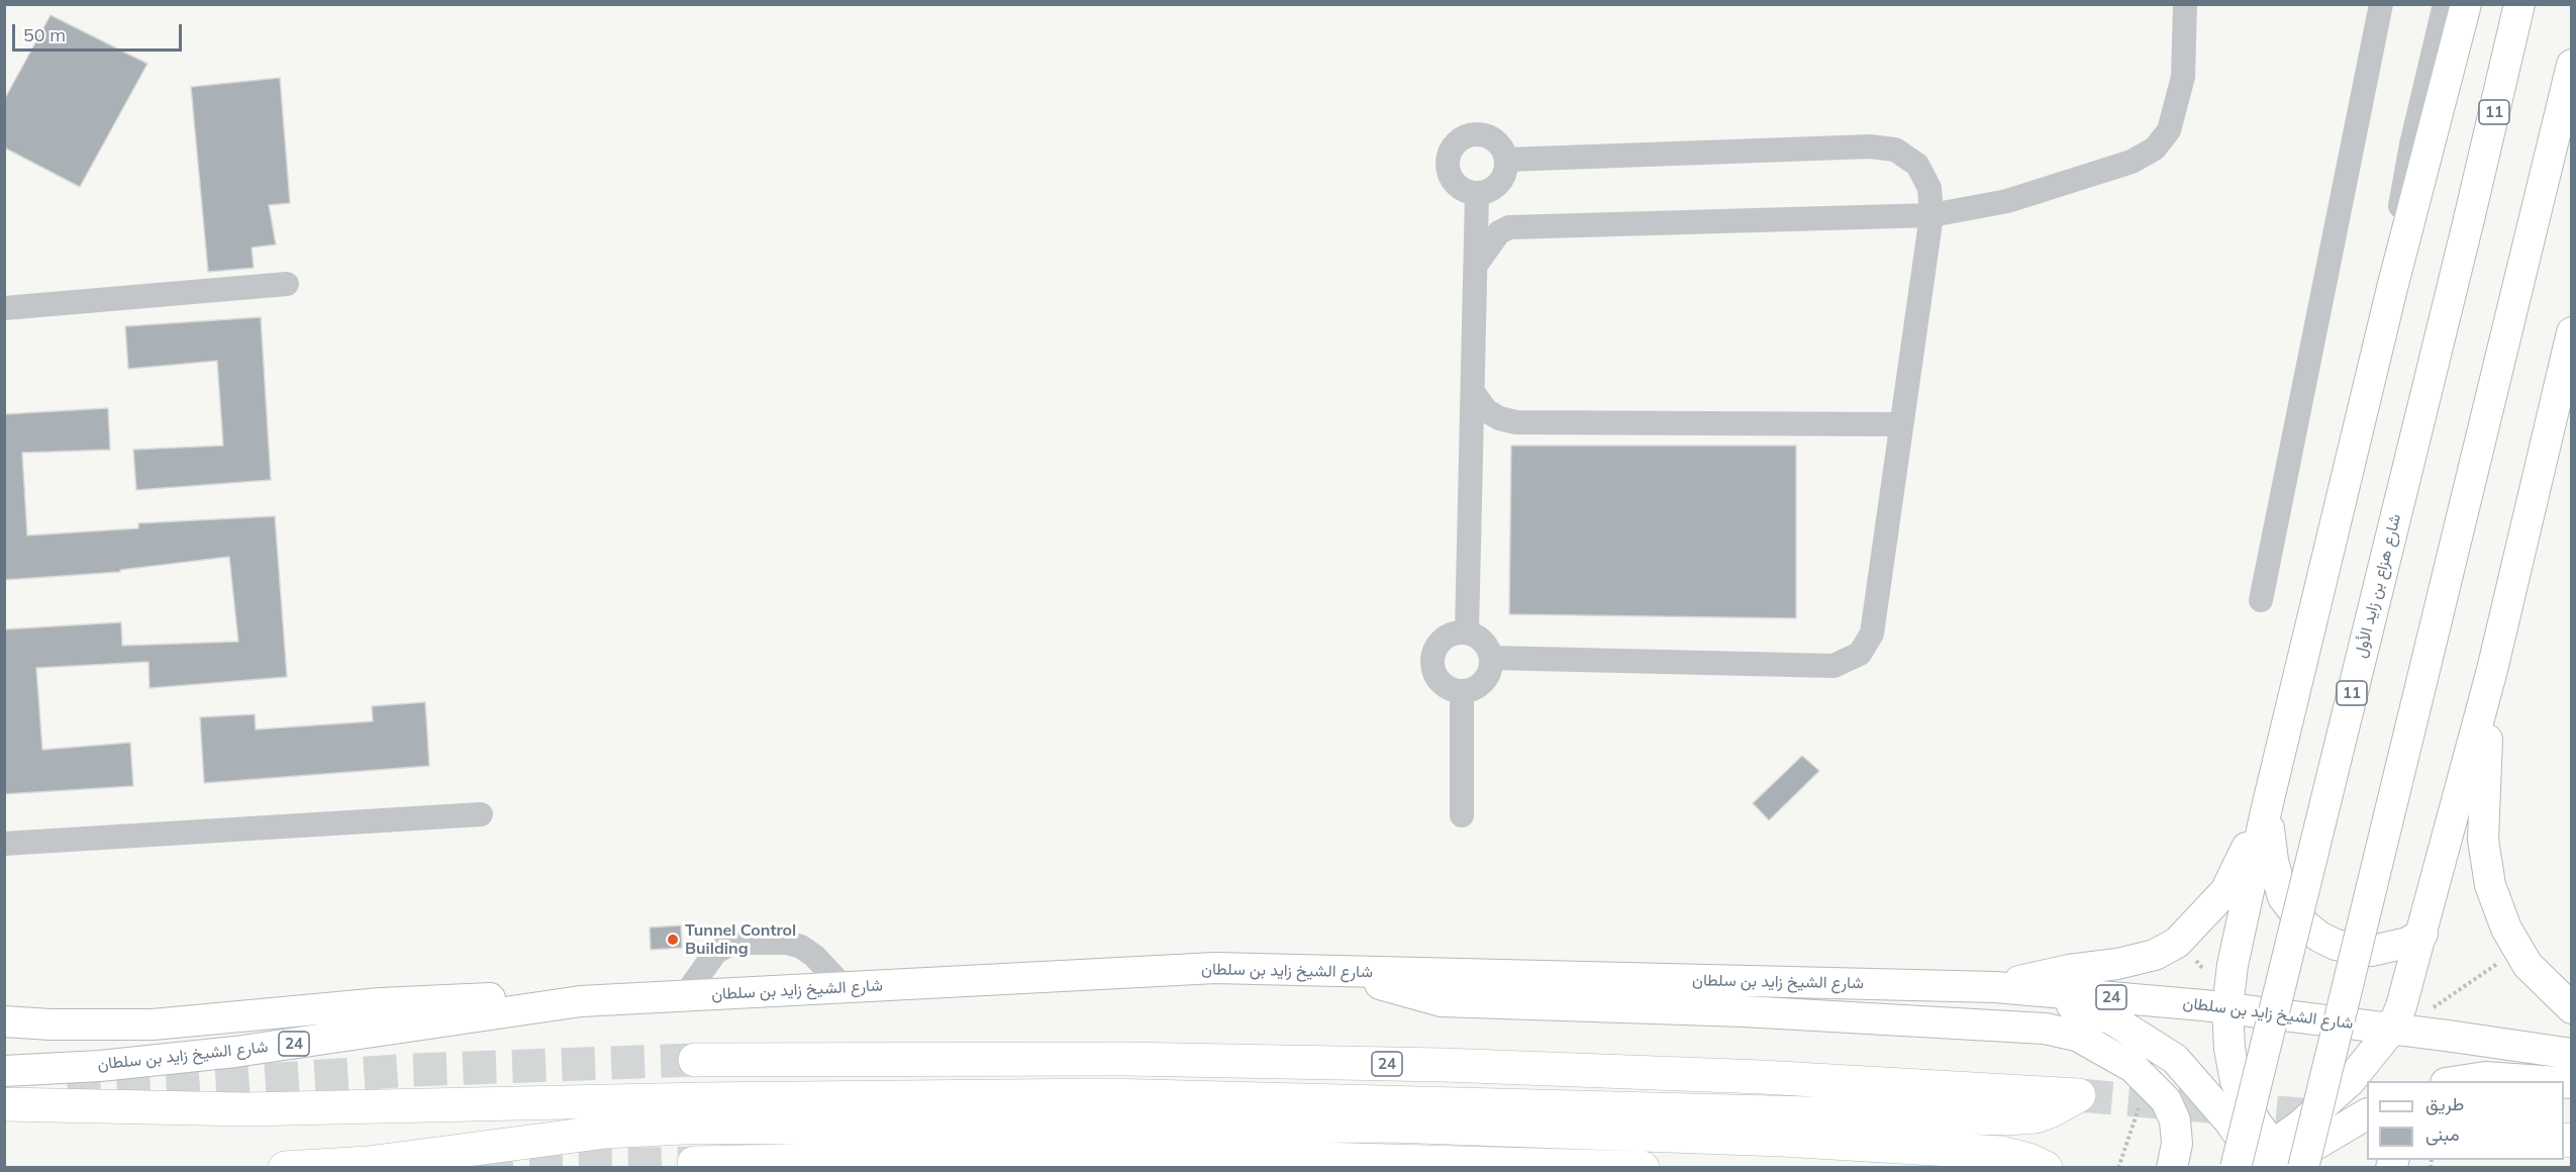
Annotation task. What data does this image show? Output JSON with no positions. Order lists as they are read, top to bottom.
{
  "streets": {
    "highway": ["24"],
    "main road": ["11", "شارع هزاع بن زايد الأول", "شارع الشيخ زايد بن سلطان"]
  },
  "places": ["Tunnel Control Building"],
  "legend": ["طريق", "مبنى"],
  "scale_bar": "50 m"
}
